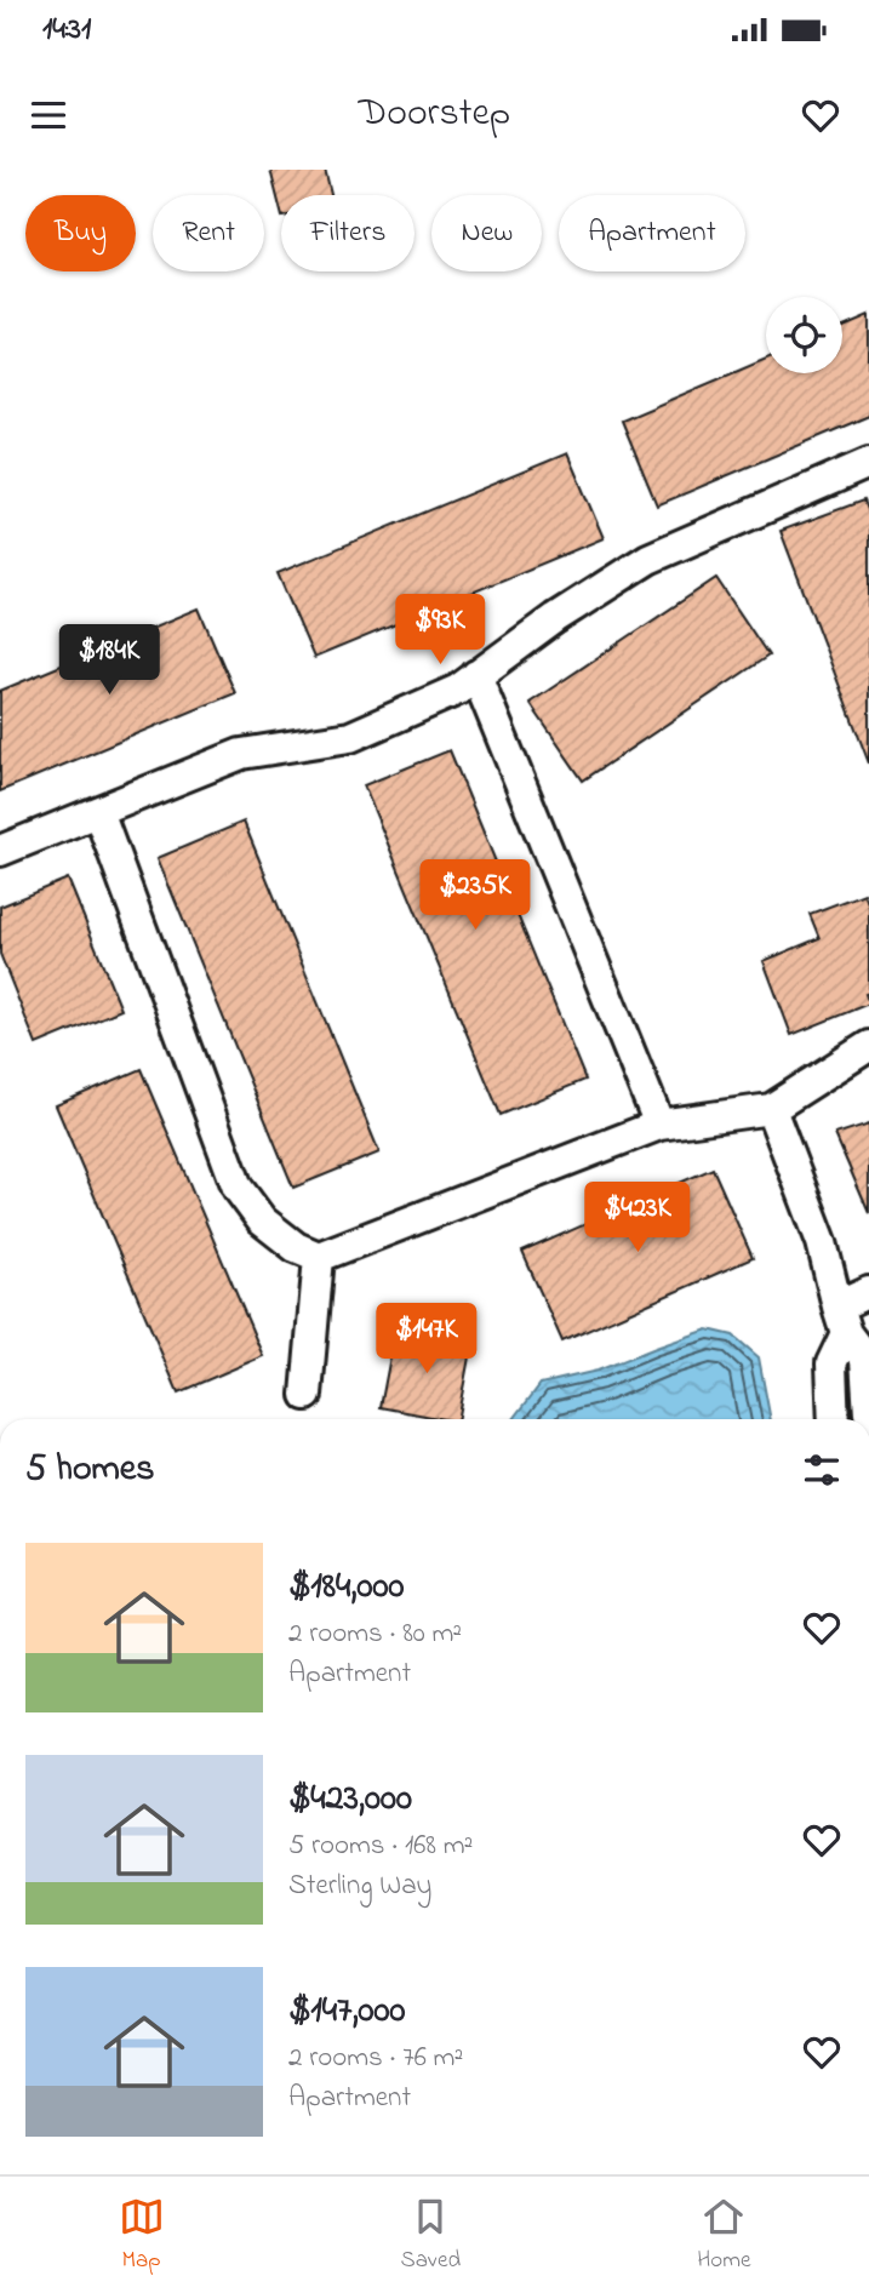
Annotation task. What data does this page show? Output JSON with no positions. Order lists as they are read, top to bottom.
{
  "page": {
    "status": "14:31",
    "header": "Doorstep",
    "chip": [
      "Buy",
      "Rent",
      "Filters",
      "New",
      "Apartment"
    ],
    "price": [
      "$93K",
      "$184K",
      "$235K",
      "$423K",
      "$147K"
    ],
    "heading": "5 homes",
    "list": [
      {
        "name": "$184,000",
        "note": "2 rooms · 80 m² · Apartment"
      },
      {
        "name": "$423,000",
        "note": "5 rooms · 168 m² · Sterling Way"
      },
      {
        "name": "$147,000",
        "note": "2 rooms · 76 m² · Apartment"
      }
    ],
    "tabs": ["Map", "Saved", "Home"]
  }
}
